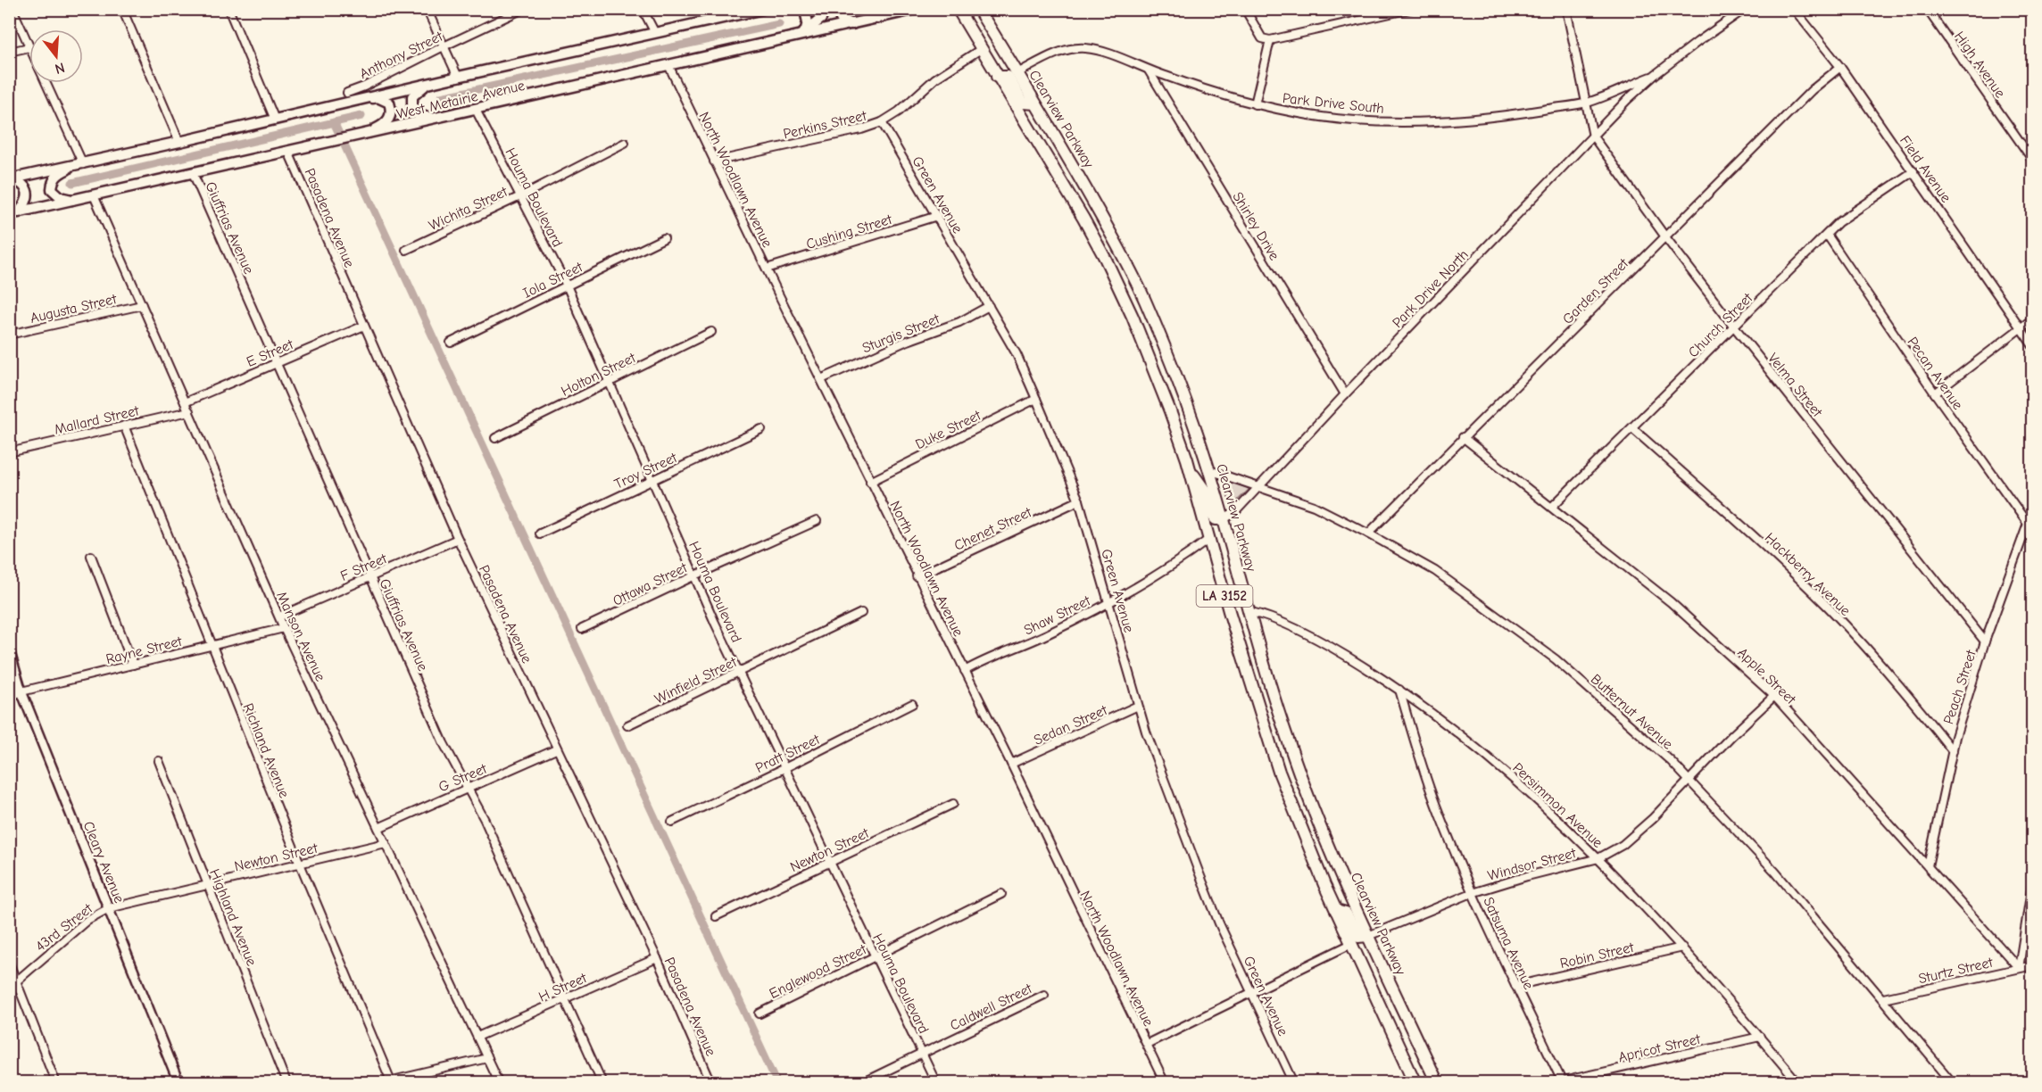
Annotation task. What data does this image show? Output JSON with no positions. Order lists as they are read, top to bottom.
{
  "streets": {
    "highway": ["Clearview Parkway", "LA 3152"],
    "main road": ["West Metairie Avenue"],
    "street": [
      "Anthony Street",
      "High Avenue",
      "Park Drive South",
      "Perkins Street",
      "Field Avenue",
      "North Woodlawn Avenue",
      "Green Avenue",
      "Houma Boulevard",
      "Wichita Street",
      "Pasadena Avenue",
      "Shirley Drive",
      "Giuffrias Avenue",
      "Cushing Street",
      "Iola Street",
      "Park Drive North",
      "Garden Street",
      "Augusta Street",
      "Church Street",
      "Sturgis Street",
      "E Street",
      "Pecan Avenue",
      "Holton Street",
      "Velma Street",
      "Mallard Street",
      "Duke Street",
      "Troy Street",
      "Chenet Street",
      "F Street",
      "Hackberry Avenue",
      "Ottawa Street",
      "Shaw Street",
      "Manson Avenue",
      "Rayne Street",
      "Apple Street",
      "Winfield Street",
      "Peach Street",
      "Butternut Avenue",
      "Sedan Street",
      "Richland Avenue",
      "Pratt Street",
      "G Street",
      "Persimmon Avenue",
      "Newton Street",
      "Cleary Avenue",
      "Windsor Street",
      "Highland Avenue",
      "43rd Street",
      "Satsuma Avenue",
      "Robin Street",
      "Sturtz Street",
      "Englewood Street",
      "H Street",
      "Caldwell Street",
      "Apricot Street"
    ]
  },
  "crossings": [
    ["West Metairie Avenue", "North Woodlawn Avenue"],
    ["West Metairie Avenue", "Houma Boulevard"],
    ["West Metairie Avenue", "Pasadena Avenue"],
    ["West Metairie Avenue", "Giuffrias Avenue"],
    ["West Metairie Avenue", "Manson Avenue"],
    ["Park Drive South", "Clearview Parkway"],
    ["Park Drive South", "Shirley Drive"],
    ["Park Drive South", "Park Drive North"],
    ["Clearview Parkway", "Park Drive North"],
    ["Clearview Parkway", "Butternut Avenue"],
    ["Clearview Parkway", "Persimmon Avenue"],
    ["Clearview Parkway", "Windsor Street"],
    ["Perkins Street", "North Woodlawn Avenue"],
    ["Perkins Street", "Green Avenue"],
    ["Perkins Street", "LA 3152"],
    ["Field Avenue", "Garden Street"],
    ["Field Avenue", "Church Street"],
    ["North Woodlawn Avenue", "Cushing Street"],
    ["North Woodlawn Avenue", "Sturgis Street"],
    ["North Woodlawn Avenue", "Duke Street"],
    ["North Woodlawn Avenue", "Chenet Street"],
    ["North Woodlawn Avenue", "Shaw Street"],
    ["North Woodlawn Avenue", "Sedan Street"],
    ["Green Avenue", "Cushing Street"],
    ["Green Avenue", "Sturgis Street"],
    ["Green Avenue", "Duke Street"],
    ["Green Avenue", "Chenet Street"],
    ["Green Avenue", "Shaw Street"],
    ["Green Avenue", "Sedan Street"],
    ["Houma Boulevard", "Wichita Street"],
    ["Houma Boulevard", "Iola Street"],
    ["Houma Boulevard", "Holton Street"],
    ["Houma Boulevard", "Troy Street"],
    ["Houma Boulevard", "Ottawa Street"],
    ["Houma Boulevard", "Winfield Street"],
    ["Houma Boulevard", "Pratt Street"],
    ["Houma Boulevard", "Newton Street"],
    ["Houma Boulevard", "Englewood Street"],
    ["Houma Boulevard", "Caldwell Street"],
    ["Pasadena Avenue", "E Street"],
    ["Pasadena Avenue", "F Street"],
    ["Pasadena Avenue", "G Street"],
    ["Pasadena Avenue", "H Street"],
    ["Shirley Drive", "Park Drive North"],
    ["Giuffrias Avenue", "E Street"],
    ["Giuffrias Avenue", "F Street"],
    ["Giuffrias Avenue", "G Street"],
    ["Giuffrias Avenue", "H Street"],
    ["Park Drive North", "Velma Street"],
    ["Park Drive North", "Butternut Avenue"],
    ["Garden Street", "Velma Street"],
    ["Garden Street", "Apple Street"],
    ["Garden Street", "Butternut Avenue"],
    ["Augusta Street", "Manson Avenue"],
    ["Church Street", "Pecan Avenue"],
    ["Church Street", "Velma Street"],
    ["Church Street", "Hackberry Avenue"],
    ["Church Street", "Apple Street"],
    ["E Street", "Manson Avenue"],
    ["Pecan Avenue", "Peach Street"],
    ["Velma Street", "Peach Street"],
    ["Mallard Street", "Manson Avenue"],
    ["Mallard Street", "Richland Avenue"],
    ["F Street", "Manson Avenue"],
    ["Hackberry Avenue", "Peach Street"],
    ["LA 3152", "Shaw Street"],
    ["Manson Avenue", "Rayne Street"],
    ["Manson Avenue", "G Street"],
    ["Manson Avenue", "Newton Street"],
    ["Manson Avenue", "H Street"],
    ["Rayne Street", "Richland Avenue"],
    ["Rayne Street", "Cleary Avenue"],
    ["Apple Street", "Peach Street"],
    ["Apple Street", "Windsor Street"],
    ["Apple Street", "Sturtz Street"],
    ["Butternut Avenue", "Windsor Street"],
    ["Butternut Avenue", "Sturtz Street"],
    ["Richland Avenue", "Newton Street"],
    ["Persimmon Avenue", "Windsor Street"],
    ["Persimmon Avenue", "Satsuma Avenue"],
    ["Persimmon Avenue", "Robin Street"],
    ["Persimmon Avenue", "Apricot Street"],
    ["Newton Street", "Cleary Avenue"],
    ["Newton Street", "Highland Avenue"],
    ["Newton Street", "43rd Street"],
    ["Cleary Avenue", "43rd Street"],
    ["Windsor Street", "Satsuma Avenue"],
    ["Satsuma Avenue", "Robin Street"],
    ["Satsuma Avenue", "Apricot Street"]
  ],
  "north": "bottom"
}
